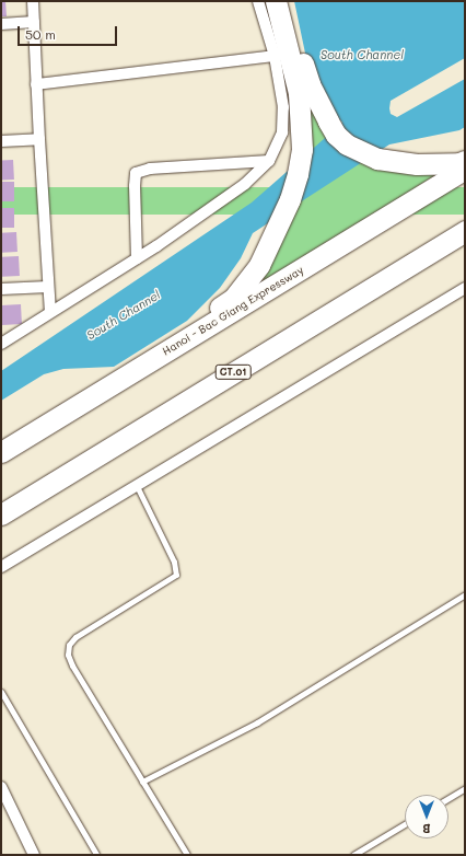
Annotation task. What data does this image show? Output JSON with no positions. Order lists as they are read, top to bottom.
{
  "streets": {
    "highway": ["Hanoi - Bac Giang Expressway", "CT.01"]
  },
  "water": ["South Channel"],
  "scale_bar": "50 m",
  "north": "bottom"
}
